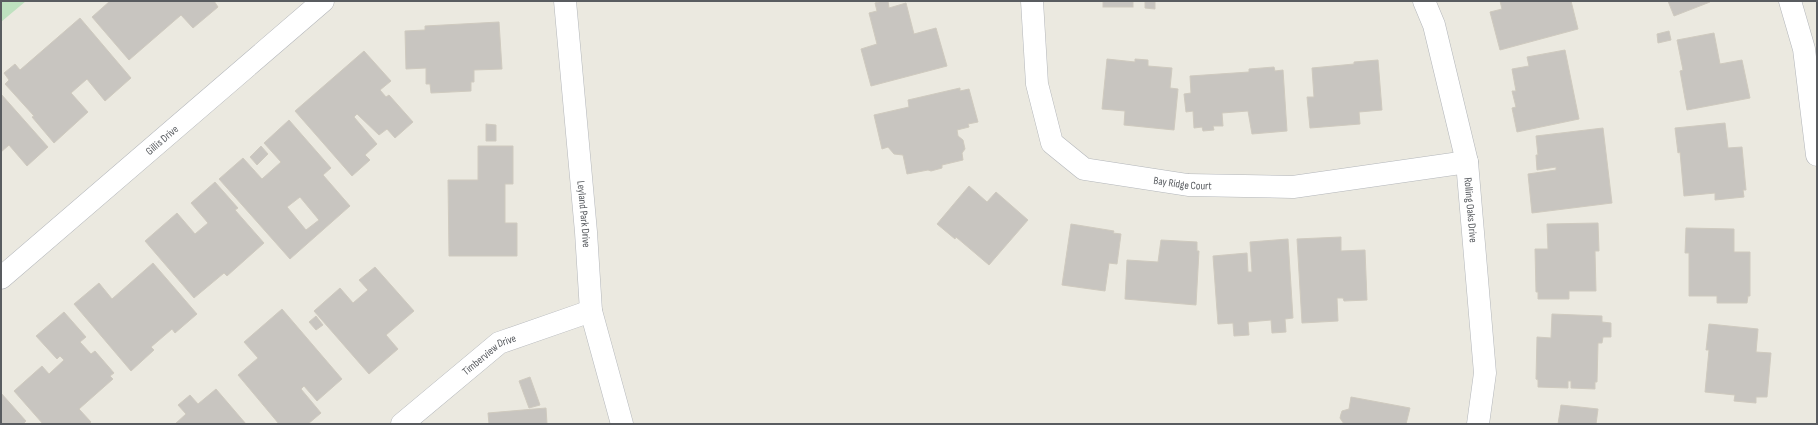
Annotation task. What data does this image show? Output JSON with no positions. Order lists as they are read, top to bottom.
{
  "streets": {
    "street": [
      "Gillis Drive",
      "Bay Ridge Court",
      "Rolling Oaks Drive",
      "Leyland Park Drive",
      "Timberview Drive"
    ]
  },
  "crossings": [
    ["Bay Ridge Court", "Rolling Oaks Drive"],
    ["Leyland Park Drive", "Timberview Drive"]
  ]
}
